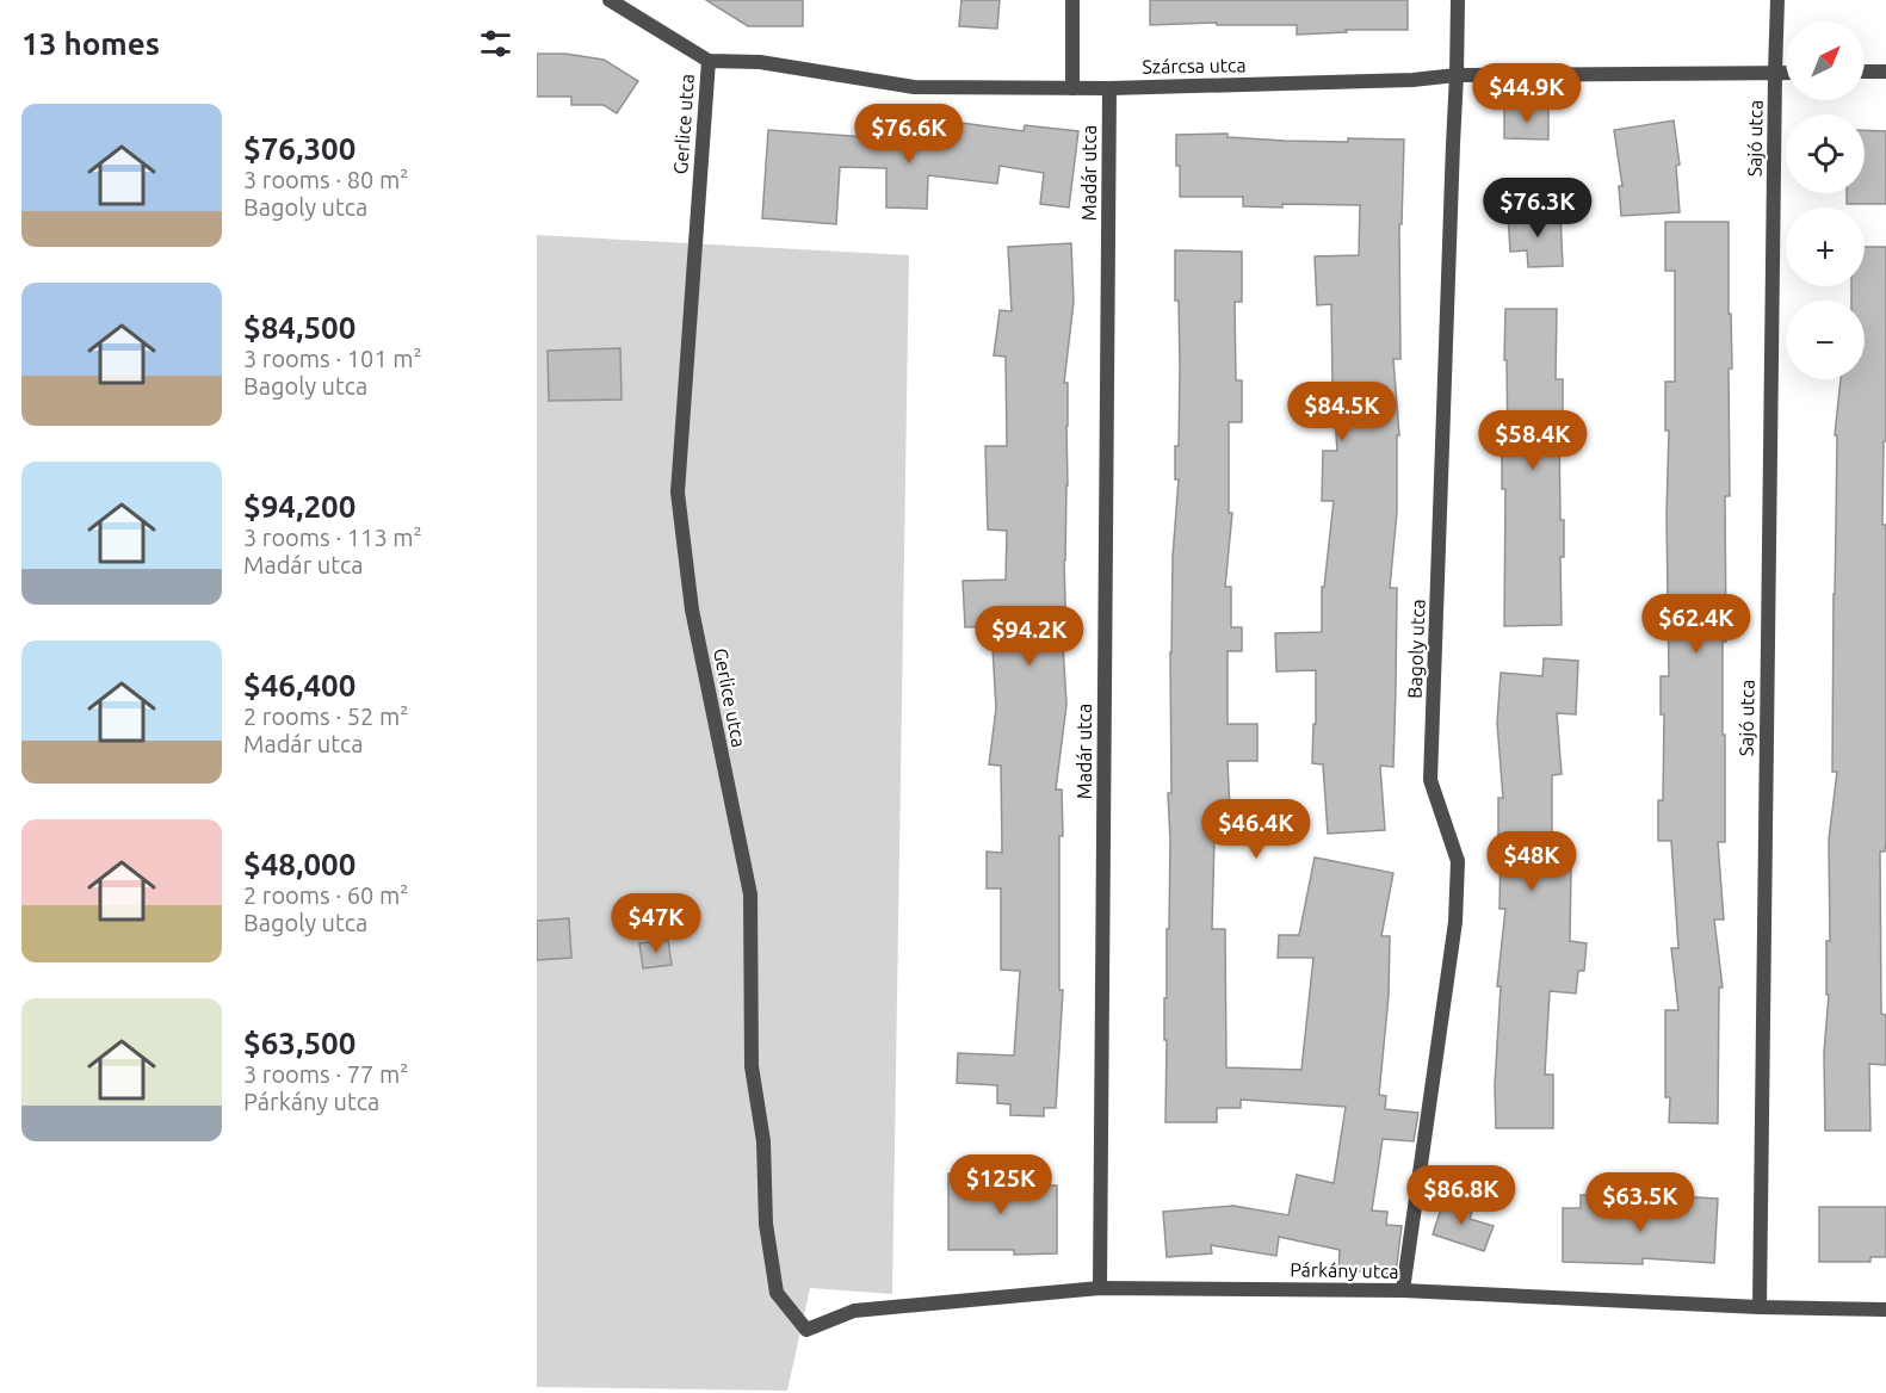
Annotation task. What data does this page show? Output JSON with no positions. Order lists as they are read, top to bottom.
{
  "streets": {
    "street": [
      "Szárcsa utca",
      "Gerlice utca",
      "Sajó utca",
      "Madár utca",
      "Bagoly utca",
      "Párkány utca"
    ]
  },
  "crossings": [
    ["Szárcsa utca", "Gerlice utca"],
    ["Szárcsa utca", "Sajó utca"],
    ["Szárcsa utca", "Madár utca"],
    ["Szárcsa utca", "Bagoly utca"],
    ["Gerlice utca", "Párkány utca"],
    ["Sajó utca", "Párkány utca"],
    ["Madár utca", "Párkány utca"],
    ["Bagoly utca", "Párkány utca"]
  ],
  "north": "top right",
  "page": {
    "heading": "13 homes",
    "map_buttons": ["+", "−"],
    "price": [
      "$44.9K",
      "$76.6K",
      "$76.3K",
      "$84.5K",
      "$58.4K",
      "$62.4K",
      "$94.2K",
      "$46.4K",
      "$48K",
      "$47K",
      "$125K",
      "$86.8K",
      "$63.5K"
    ],
    "list": [
      {
        "name": "$76,300",
        "note": "3 rooms · 80 m² · Bagoly utca"
      },
      {
        "name": "$84,500",
        "note": "3 rooms · 101 m² · Bagoly utca"
      },
      {
        "name": "$94,200",
        "note": "3 rooms · 113 m² · Madár utca"
      },
      {
        "name": "$46,400",
        "note": "2 rooms · 52 m² · Madár utca"
      },
      {
        "name": "$48,000",
        "note": "2 rooms · 60 m² · Bagoly utca"
      },
      {
        "name": "$63,500",
        "note": "3 rooms · 77 m² · Párkány utca"
      }
    ]
  }
}
